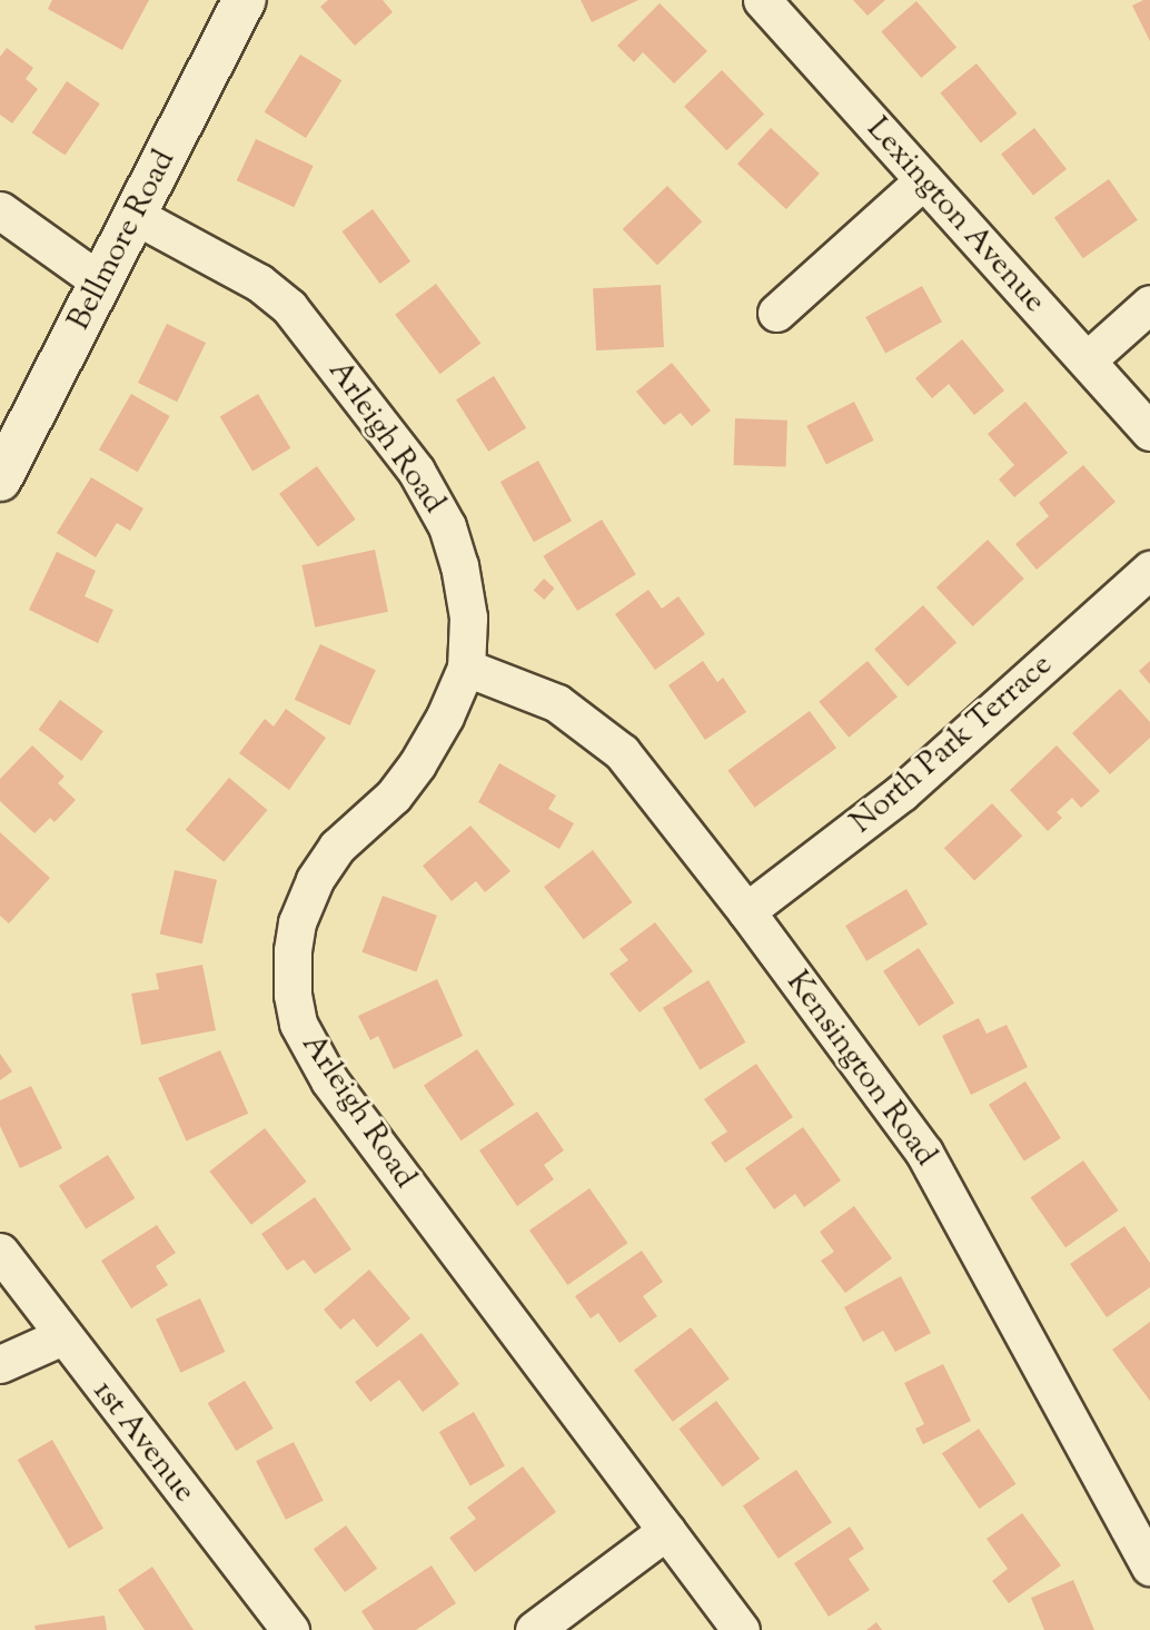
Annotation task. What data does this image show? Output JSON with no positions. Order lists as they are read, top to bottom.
{
  "streets": {
    "main road": ["Bellmore Road"],
    "street": [
      "Lexington Avenue",
      "Arleigh Road",
      "North Park Terrace",
      "Kensington Road",
      "1st Avenue"
    ]
  },
  "crossings": [
    ["Bellmore Road", "Arleigh Road"],
    ["Arleigh Road", "Kensington Road"],
    ["North Park Terrace", "Kensington Road"]
  ]
}
